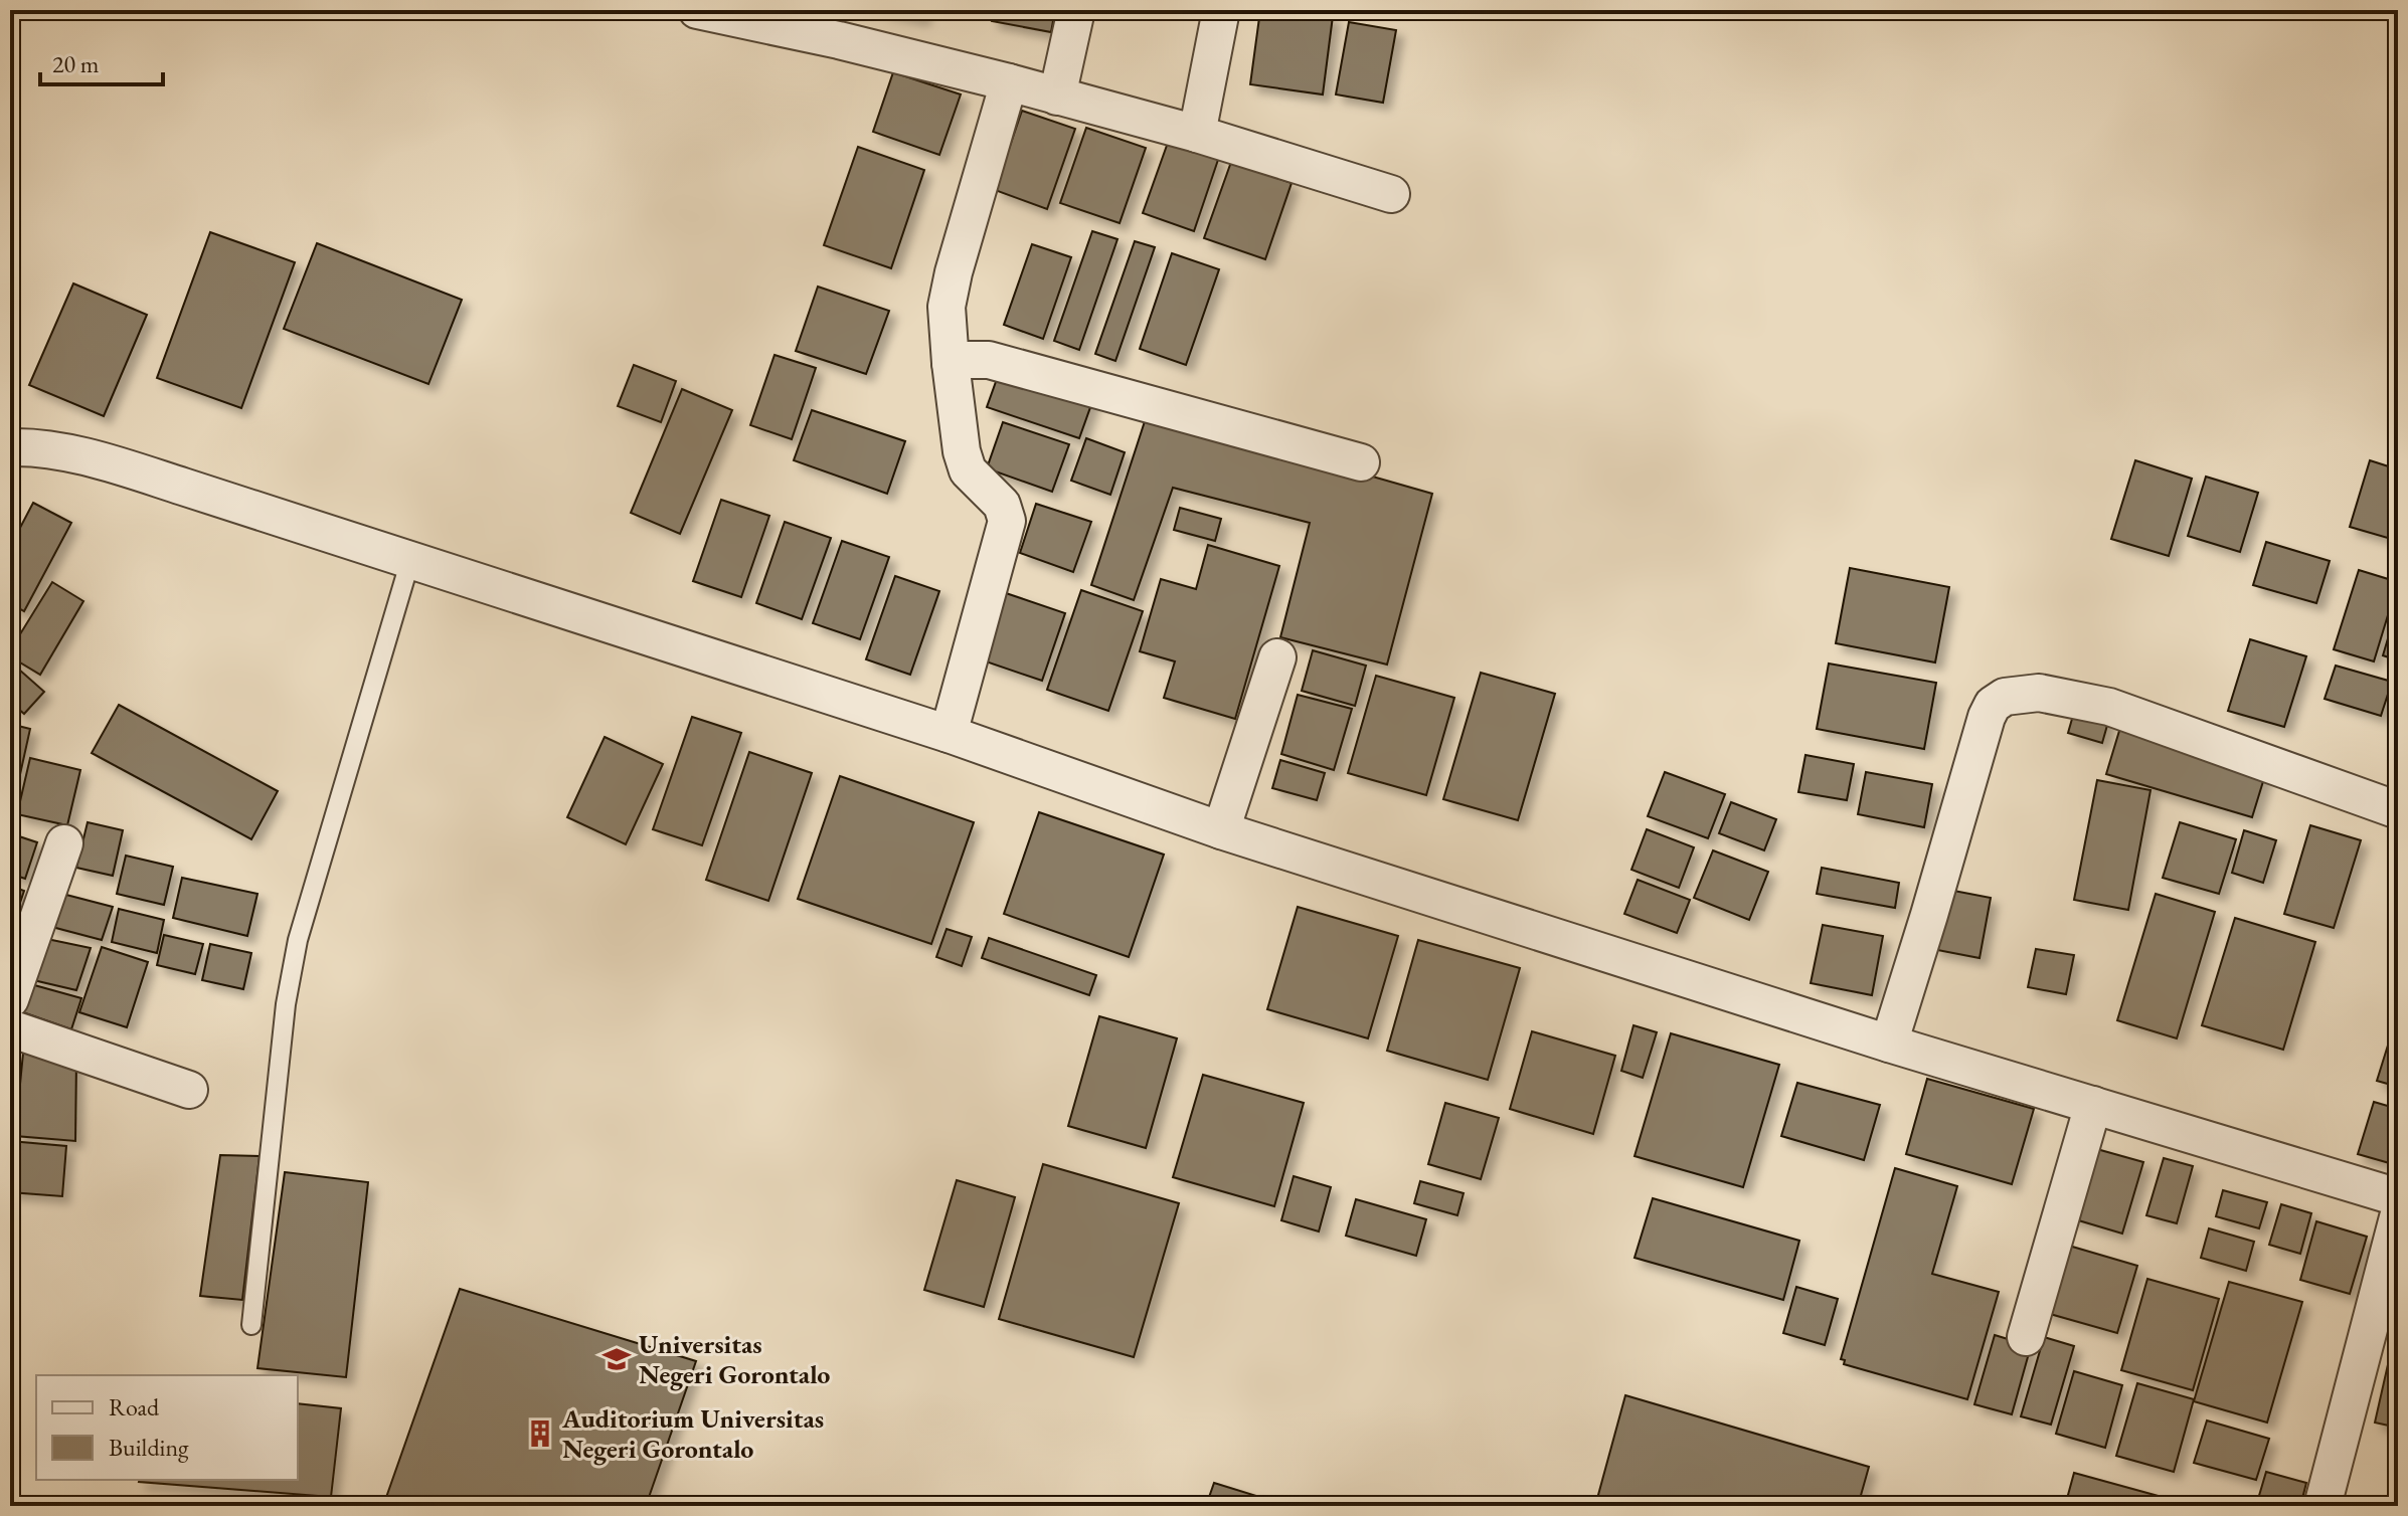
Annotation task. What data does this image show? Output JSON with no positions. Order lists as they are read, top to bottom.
{
  "places": {
    "school or university": ["Universitas Negeri Gorontalo"],
    "building": ["Auditorium Universitas Negeri Gorontalo"]
  },
  "legend": ["Road", "Building"],
  "scale_bar": "20 m"
}
